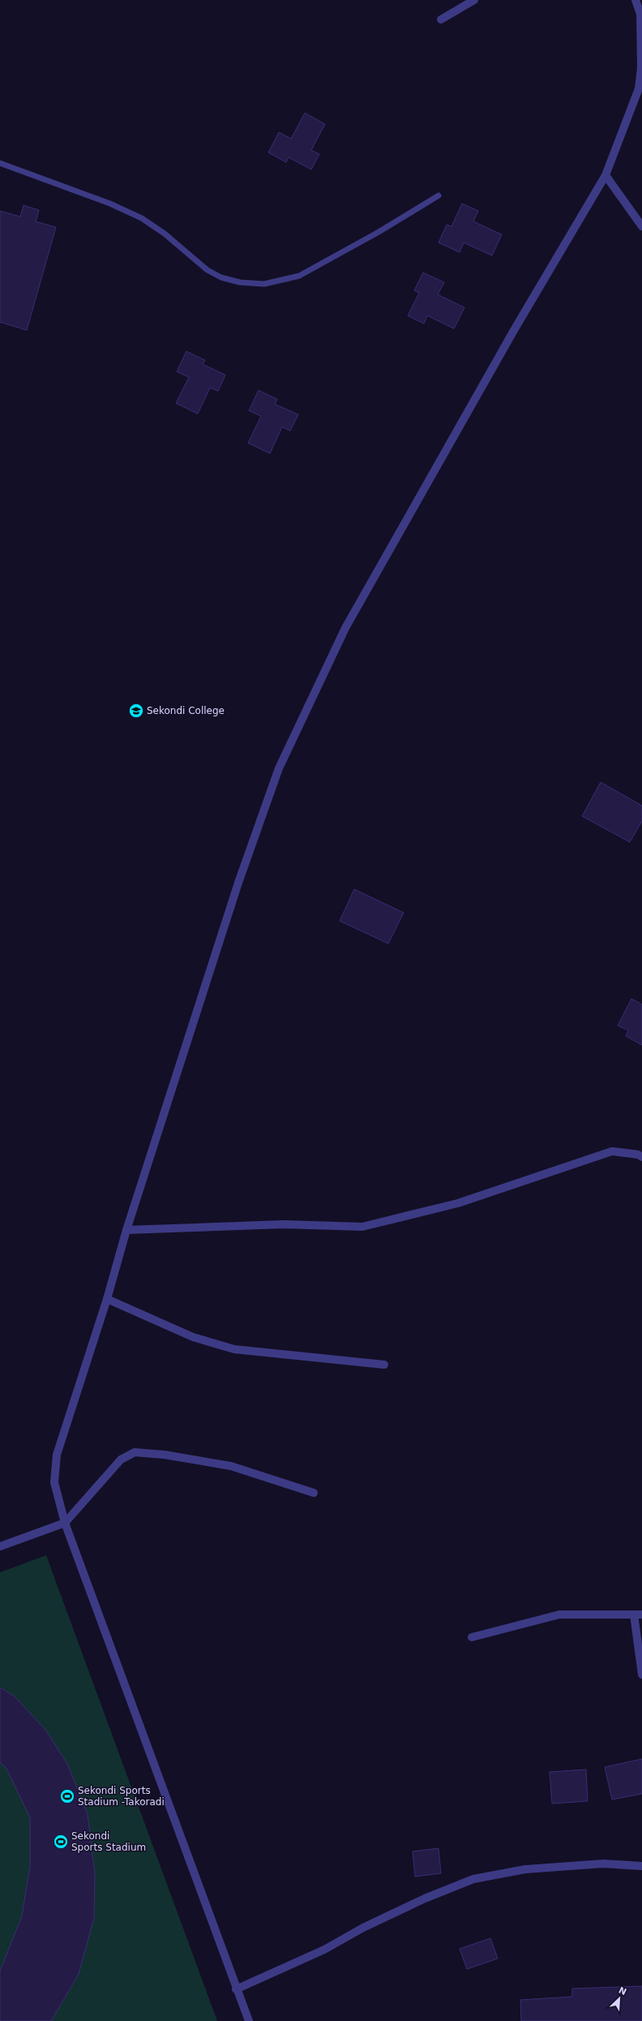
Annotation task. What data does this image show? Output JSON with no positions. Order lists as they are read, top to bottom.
{
  "places": {
    "school or university": ["Sekondi College"],
    "sports": ["Sekondi Sports Stadium -Takoradi", "Sekondi Sports Stadium"]
  },
  "north": "top right"
}
